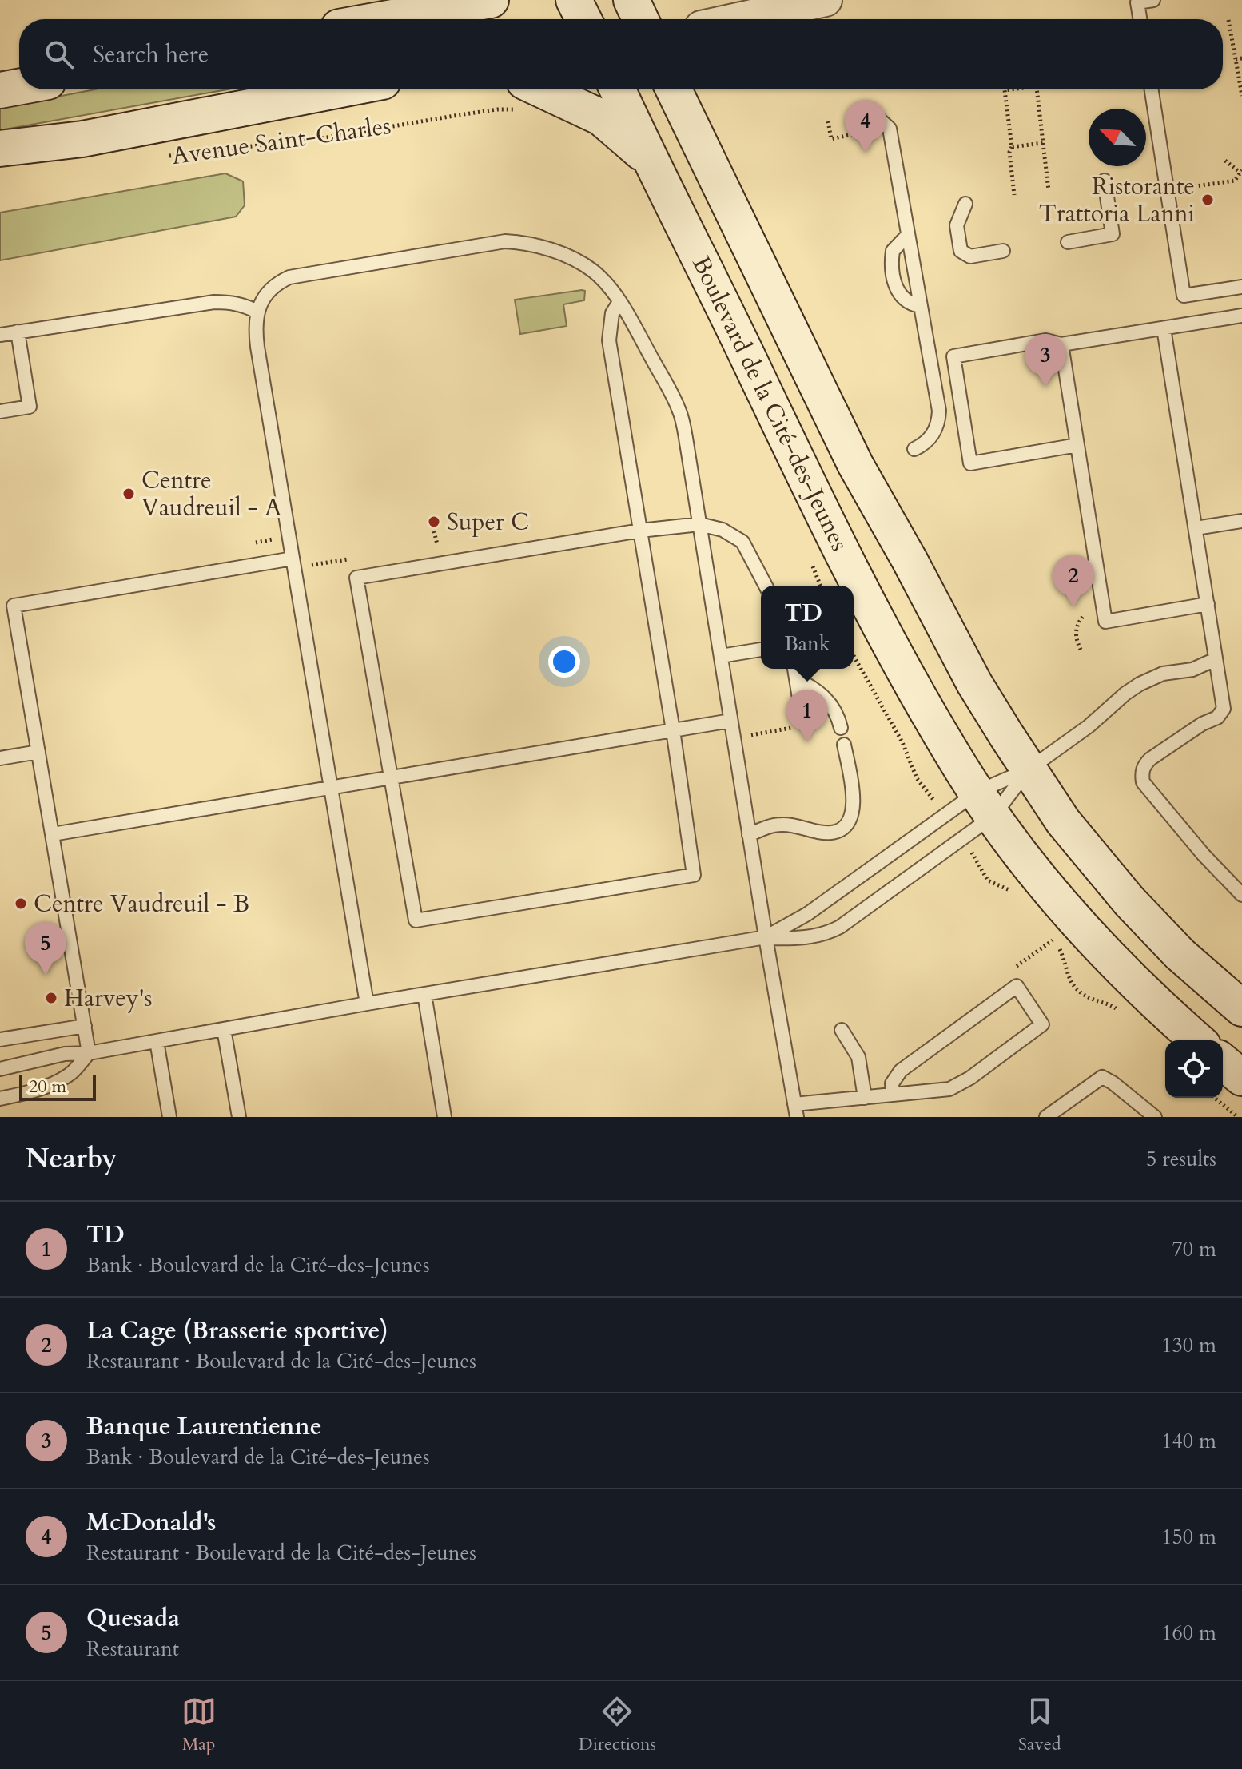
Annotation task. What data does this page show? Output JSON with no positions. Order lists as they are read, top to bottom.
{
  "streets": {
    "main road": ["Avenue Saint-Charles", "Boulevard de la Cité-des-Jeunes"]
  },
  "places": [
    "Ristorante Trattoria Lanni",
    "Centre Vaudreuil - A",
    "Super C",
    "Centre Vaudreuil - B",
    "Harvey's"
  ],
  "scale_bar": "20 m",
  "north": "top left",
  "page": {
    "search": "Search here",
    "pins": [
      "4",
      "3",
      "2",
      "1",
      "5"
    ],
    "popup": ["TD", "Bank"],
    "scale": "20 m",
    "heading": ["Nearby", "5 results"],
    "list": [
      {
        "mark": "1",
        "name": "TD",
        "note": "Bank · Boulevard de la Cité-des-Jeunes",
        "value": "70 m"
      },
      {
        "mark": "2",
        "name": "La Cage (Brasserie sportive)",
        "note": "Restaurant · Boulevard de la Cité-des-Jeunes",
        "value": "130 m"
      },
      {
        "mark": "3",
        "name": "Banque Laurentienne",
        "note": "Bank · Boulevard de la Cité-des-Jeunes",
        "value": "140 m"
      },
      {
        "mark": "4",
        "name": "McDonald's",
        "note": "Restaurant · Boulevard de la Cité-des-Jeunes",
        "value": "150 m"
      },
      {
        "mark": "5",
        "name": "Quesada",
        "note": "Restaurant",
        "value": "160 m"
      }
    ],
    "nav": ["Map", "Directions", "Saved"]
  }
}
